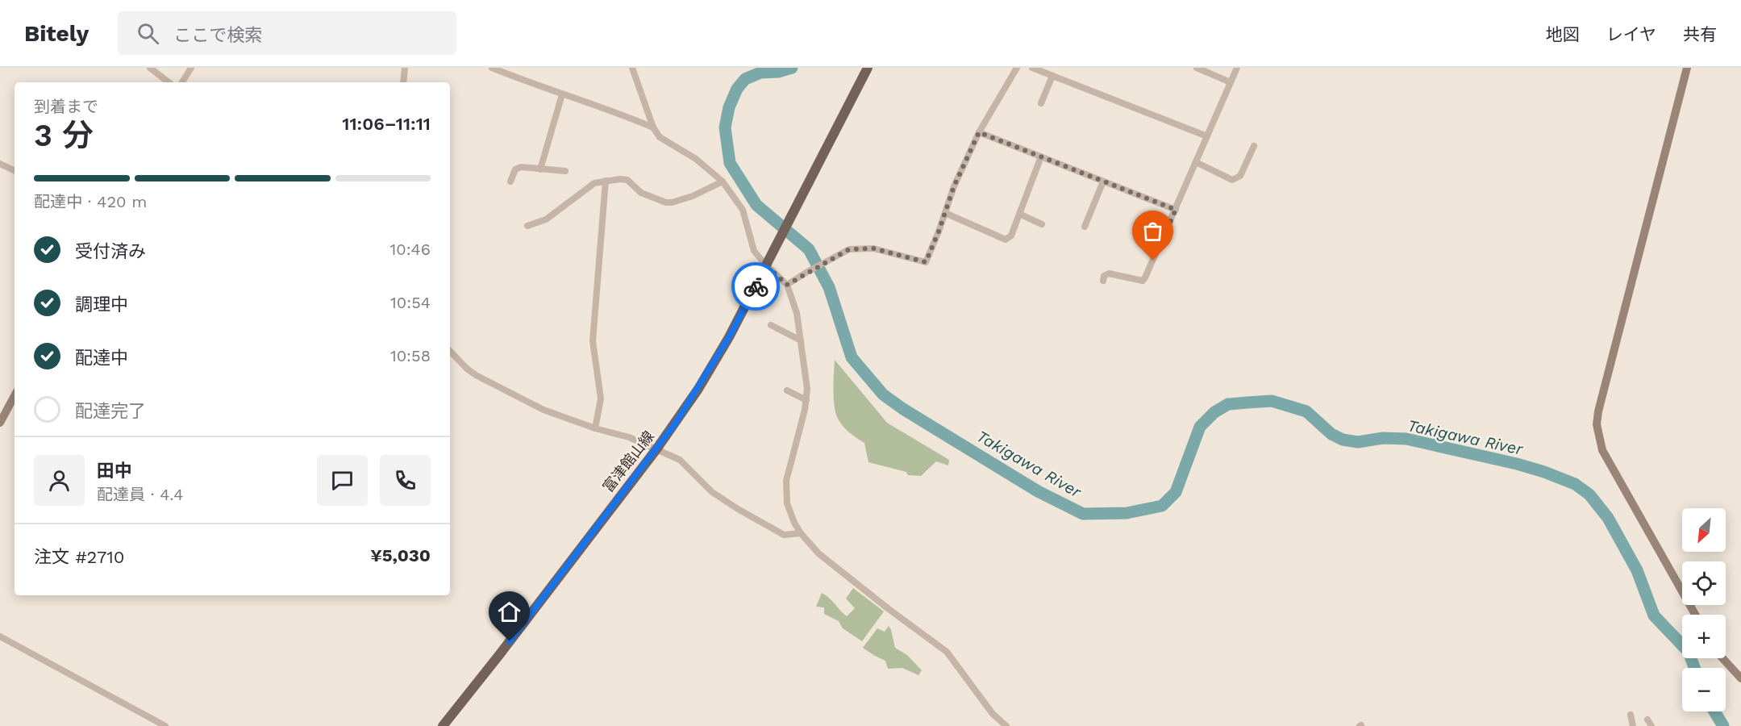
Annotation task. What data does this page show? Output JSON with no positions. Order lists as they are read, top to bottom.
{
  "streets": {
    "main road": ["富津館山線"]
  },
  "water": ["Takigawa River"],
  "north": "bottom left",
  "page": {
    "header": "Bitely",
    "search": "ここで検索",
    "nav": ["地図", "レイヤ", "共有"],
    "heading": ["3 分", "到着まで", "11:06–11:11"],
    "panel": [
      "田中",
      "配達員 · 4.4",
      "注文 #2710",
      "¥5,030"
    ],
    "bar": "配達中 · 420 m",
    "list": [
      ["受付済み", "10:46"],
      ["調理中", "10:54"],
      ["配達中", "10:58"],
      "配達完了"
    ],
    "map_buttons": ["+", "−"]
  }
}
